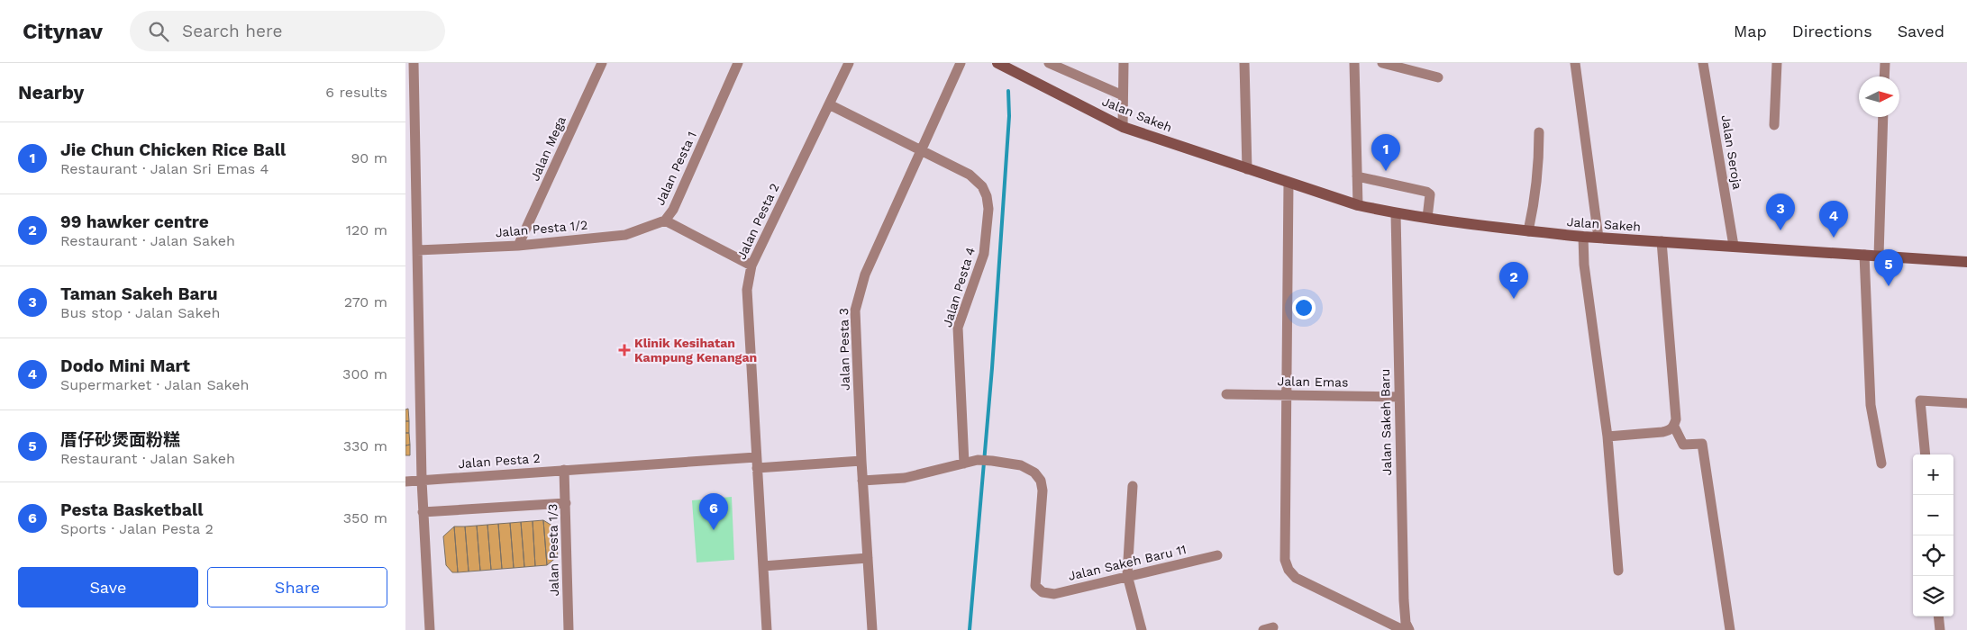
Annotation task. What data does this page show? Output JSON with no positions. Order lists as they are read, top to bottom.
{
  "streets": {
    "street": [
      "Jalan Sakeh",
      "Jalan Mega",
      "Jalan Seroja",
      "Jalan Pesta 1",
      "Jalan Pesta 2",
      "Jalan Pesta 1/2",
      "Jalan Pesta 4",
      "Jalan Pesta 3",
      "Jalan Emas",
      "Jalan Sakeh Baru",
      "Jalan Pesta 1/3",
      "Jalan Sakeh Baru 11"
    ]
  },
  "crossings": [
    ["Jalan Sakeh", "Jalan Seroja"],
    ["Jalan Sakeh", "Jalan Sakeh Baru"],
    ["Jalan Mega", "Jalan Pesta 1/2"],
    ["Jalan Pesta 1", "Jalan Pesta 2"],
    ["Jalan Pesta 1", "Jalan Pesta 1/2"],
    ["Jalan Pesta 2", "Jalan Pesta 4"],
    ["Jalan Pesta 2", "Jalan Pesta 1/3"],
    ["Jalan Pesta 4", "Jalan Pesta 3"],
    ["Jalan Pesta 4", "Jalan Sakeh Baru 11"],
    ["Jalan Emas", "Jalan Sakeh Baru"]
  ],
  "places": {
    "health": ["Klinik Kesihatan Kampung Kenangan"]
  },
  "north": "right",
  "page": {
    "header": "Citynav",
    "search": "Search here",
    "nav": ["Map", "Directions", "Saved"],
    "heading": ["Nearby", "6 results"],
    "list": [
      {
        "mark": "1",
        "name": "Jie Chun Chicken Rice Ball",
        "note": "Restaurant · Jalan Sri Emas 4",
        "value": "90 m"
      },
      {
        "mark": "2",
        "name": "99 hawker centre",
        "note": "Restaurant · Jalan Sakeh",
        "value": "120 m"
      },
      {
        "mark": "3",
        "name": "Taman Sakeh Baru",
        "note": "Bus stop · Jalan Sakeh",
        "value": "270 m"
      },
      {
        "mark": "4",
        "name": "Dodo Mini Mart",
        "note": "Supermarket · Jalan Sakeh",
        "value": "300 m"
      },
      {
        "mark": "5",
        "name": "厝仔砂煲面粉糕",
        "note": "Restaurant · Jalan Sakeh",
        "value": "330 m"
      },
      {
        "mark": "6",
        "name": "Pesta Basketball",
        "note": "Sports · Jalan Pesta 2",
        "value": "350 m"
      }
    ],
    "pins": [
      "1",
      "3",
      "4",
      "5",
      "2",
      "6"
    ],
    "map_buttons": ["+", "−"],
    "buttons": ["Save", "Share"]
  }
}
